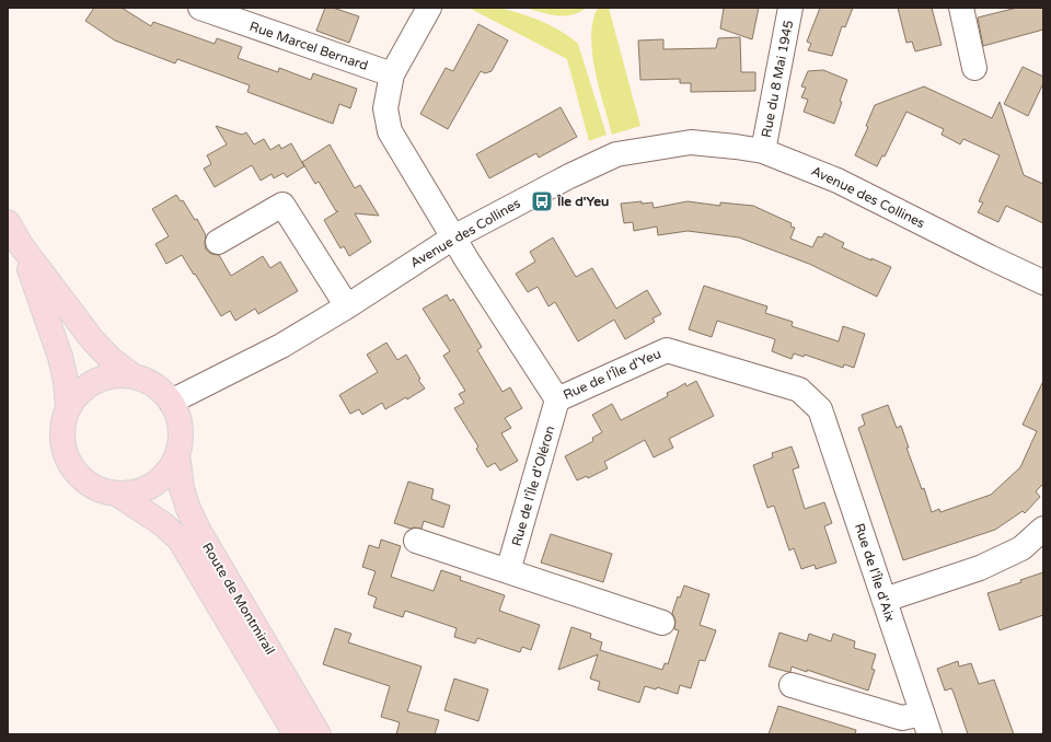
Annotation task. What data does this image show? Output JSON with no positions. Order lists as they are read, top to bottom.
{
  "streets": {
    "main road": ["Route de Montmirail"],
    "street": [
      "Rue Marcel Bernard",
      "Rue du 8 Mai 1945",
      "Avenue des Collines",
      "Rue de l'Île d'Yeu",
      "Rue de l'Île d'Oléron",
      "Rue de l'Île d'Aix"
    ]
  },
  "crossings": [
    ["Rue Marcel Bernard", "Rue de l'Île d'Yeu"],
    ["Rue du 8 Mai 1945", "Avenue des Collines"],
    ["Avenue des Collines", "Rue de l'Île d'Yeu"],
    ["Avenue des Collines", "Route de Montmirail"],
    ["Rue de l'Île d'Yeu", "Rue de l'Île d'Oléron"],
    ["Rue de l'Île d'Yeu", "Rue de l'Île d'Aix"]
  ],
  "places": {
    "bus stop": ["Île d'Yeu"]
  }
}
